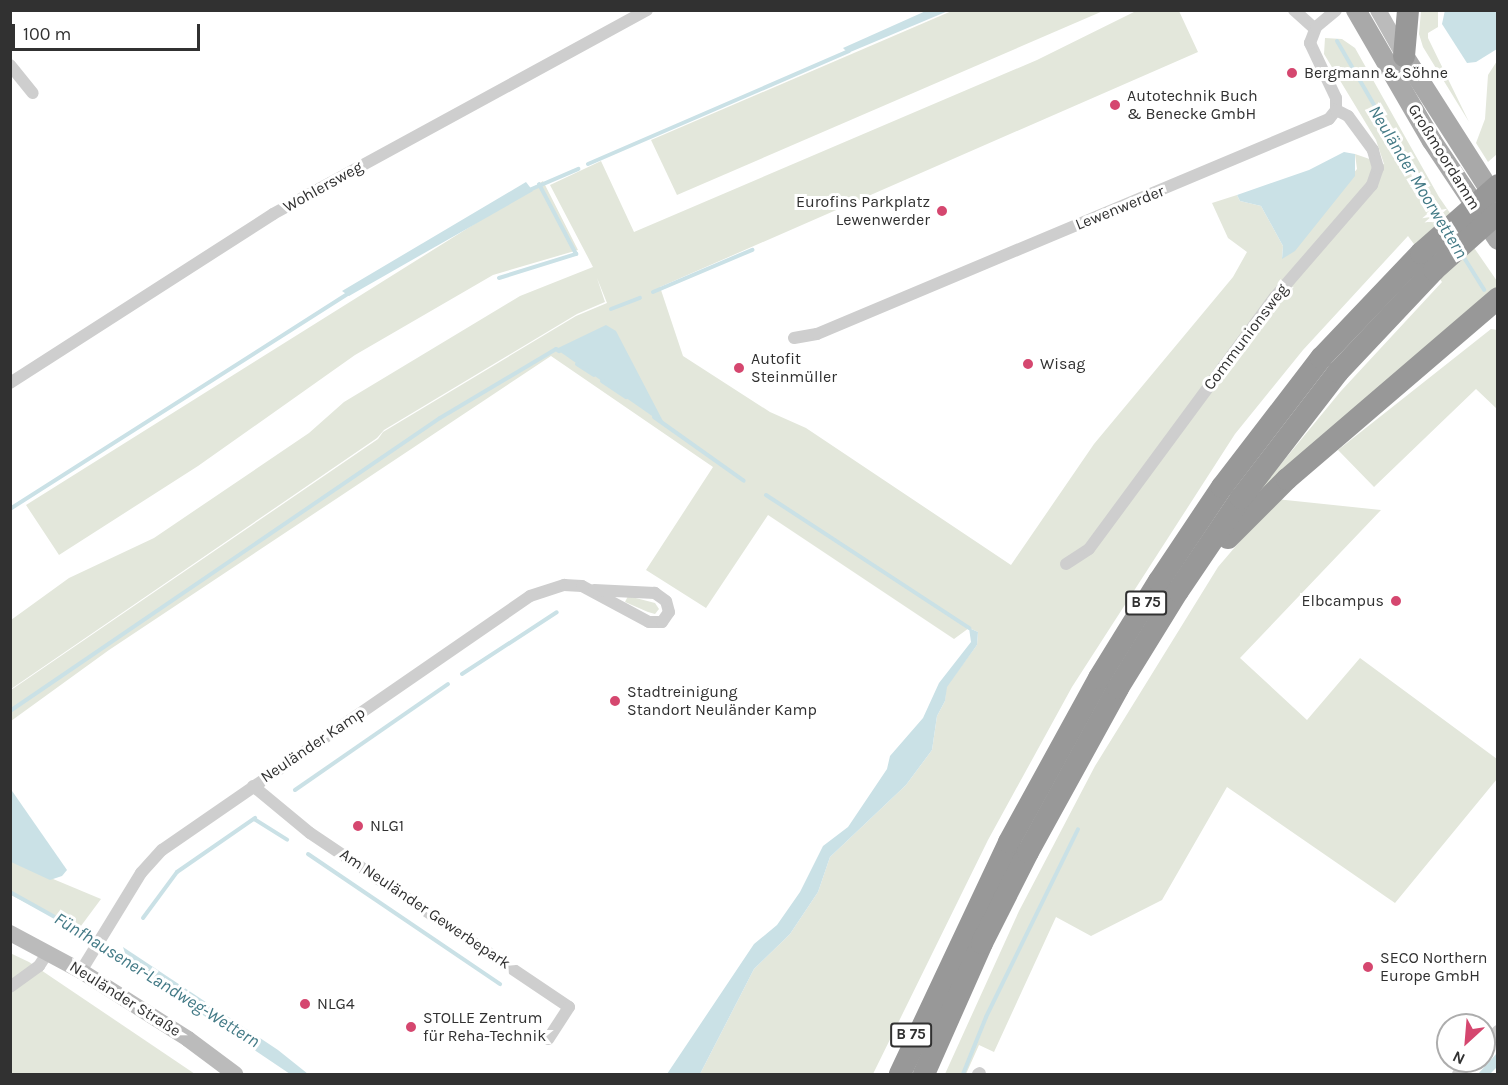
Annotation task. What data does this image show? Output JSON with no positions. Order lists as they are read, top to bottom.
{
  "streets": {
    "highway": ["B 75"],
    "main road": ["Großmoordamm", "Neuländer Straße"],
    "street": [
      "Wohlersweg",
      "Lewenwerder",
      "Communionsweg",
      "Neuländer Kamp",
      "Am Neuländer Gewerbepark"
    ]
  },
  "crossings": [
    ["Lewenwerder", "Communionsweg"],
    ["Neuländer Kamp", "Am Neuländer Gewerbepark"],
    ["Neuländer Kamp", "Neuländer Straße"]
  ],
  "water": ["Neuländer Moorwettern", "Fünfhausener-Landweg-Wettern"],
  "places": [
    "Bergmann & Söhne",
    "Autotechnik Buch & Benecke GmbH",
    "Eurofins Parkplatz Lewenwerder",
    "Wisag",
    "Autofit Steinmüller",
    "Elbcampus",
    "Stadtreinigung Standort Neuländer Kamp",
    "NLG1",
    "SECO Northern Europe GmbH",
    "NLG4",
    "STOLLE Zentrum für Reha-Technik"
  ],
  "scale_bar": "100 m",
  "north": "bottom left"
}
